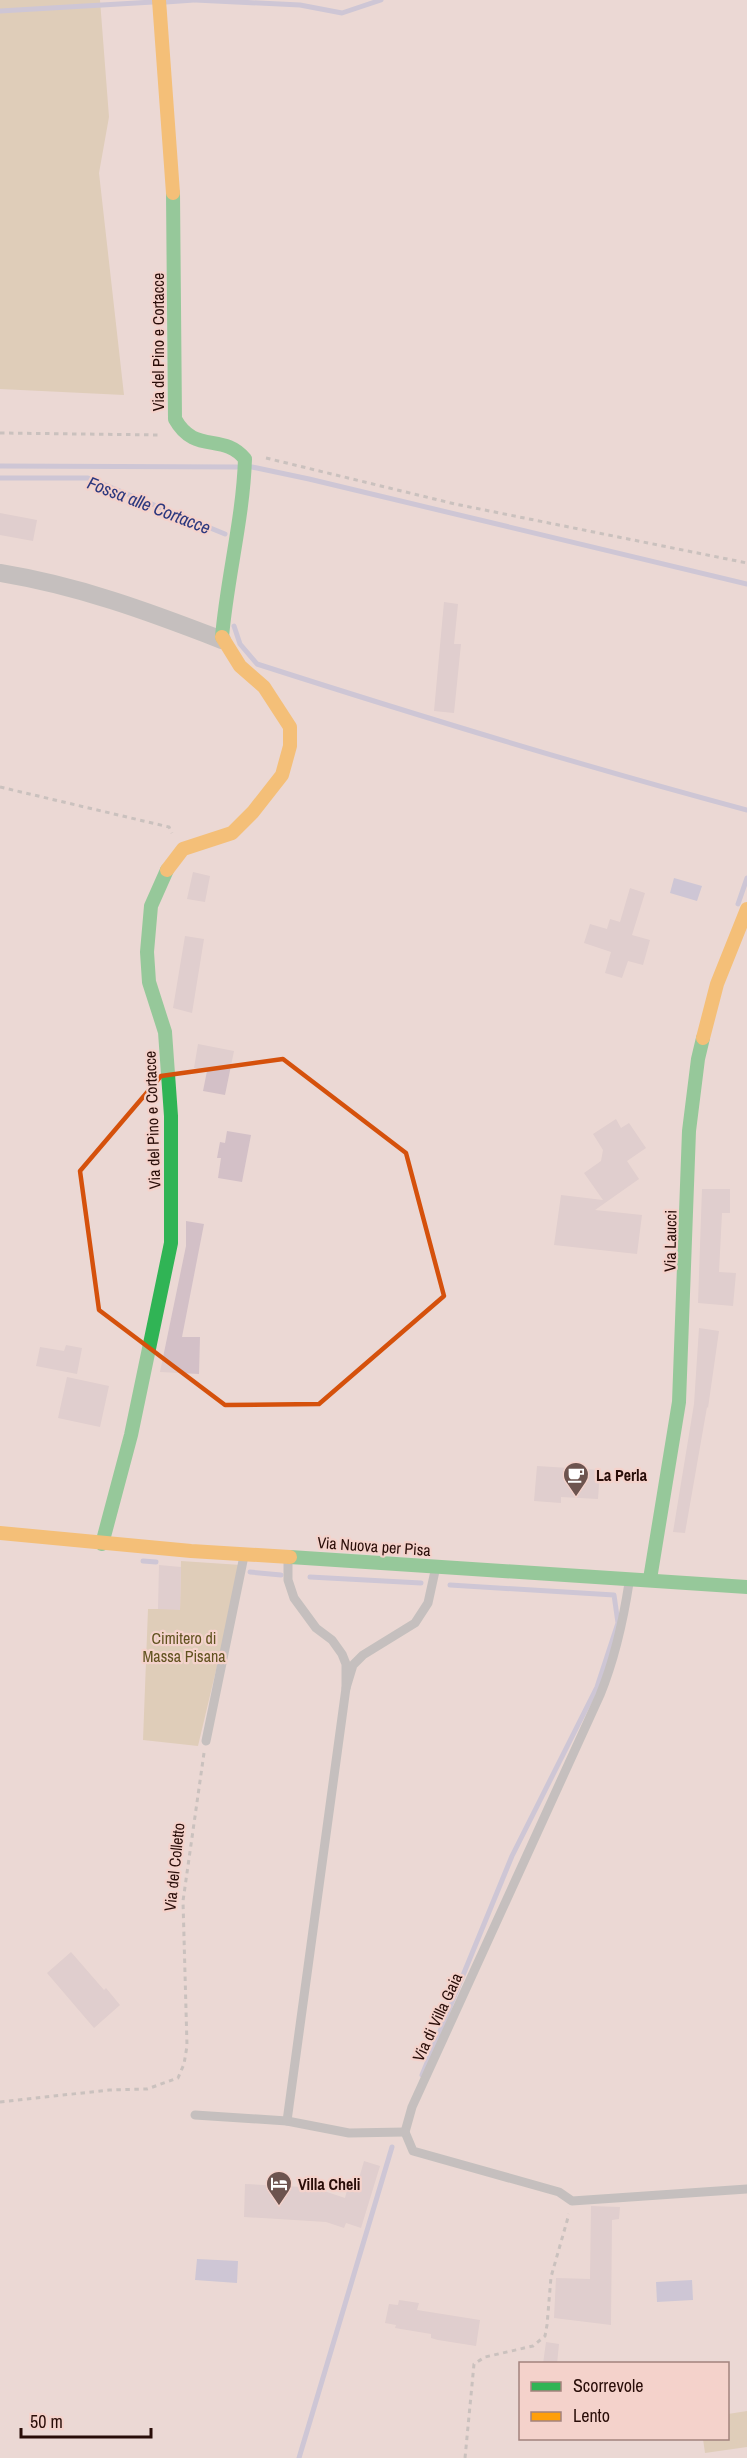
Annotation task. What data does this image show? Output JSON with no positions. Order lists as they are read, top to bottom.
{
  "streets": {
    "street": ["Via del Pino e Cortacce", "Via Laucci", "Via Nuova per Pisa"],
    "lane": ["Via di Villa Gaia"],
    "path": ["Via del Colletto"]
  },
  "crossings": [
    ["Via del Pino e Cortacce", "Via Nuova per Pisa"],
    ["Via Laucci", "Via Nuova per Pisa"],
    ["Via Nuova per Pisa", "Via di Villa Gaia"]
  ],
  "water": ["Fossa alle Cortacce"],
  "parks": ["Cimitero di Massa Pisana"],
  "places": {
    "cafe": ["La Perla"],
    "hotel": ["Villa Cheli"]
  },
  "legend": ["Scorrevole", "Lento"],
  "scale_bar": "50 m"
}
